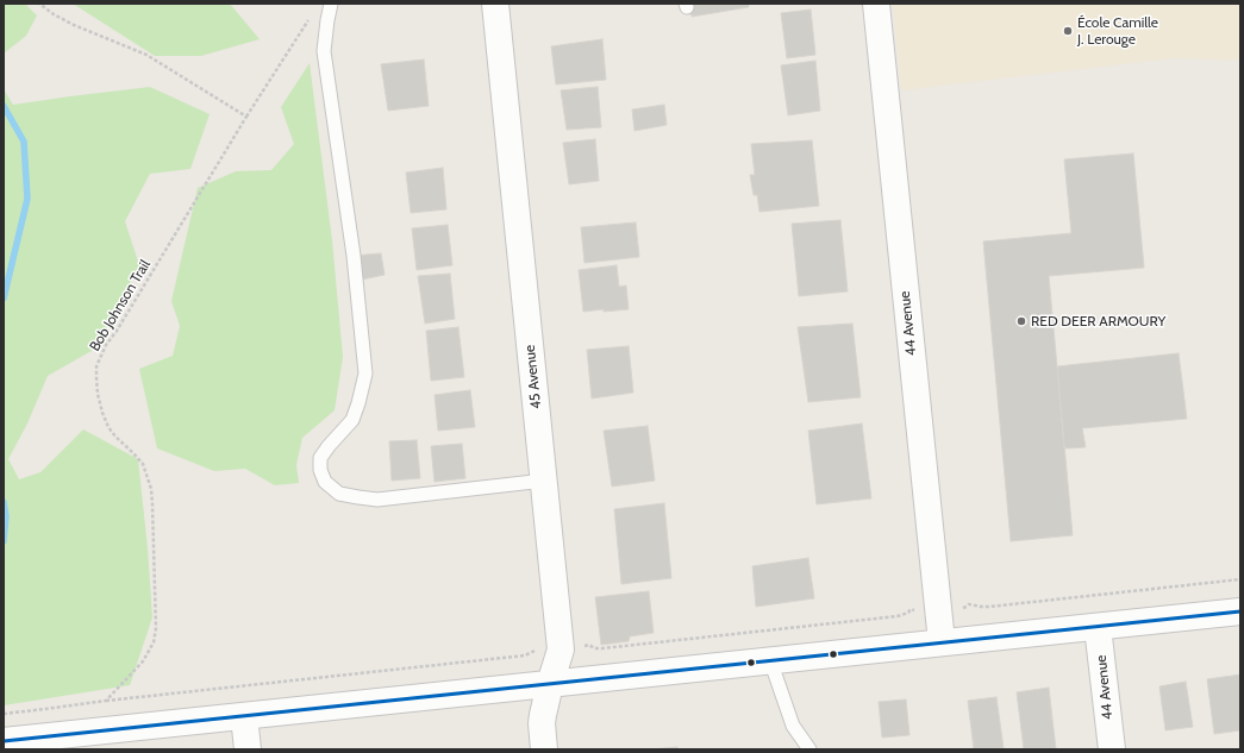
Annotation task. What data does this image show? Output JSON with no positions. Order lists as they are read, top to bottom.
{
  "streets": {
    "street": ["44 Avenue", "45 Avenue"],
    "path": ["Bob Johnson Trail"]
  },
  "places": ["École Camille J. Lerouge", "RED DEER ARMOURY"]
}
